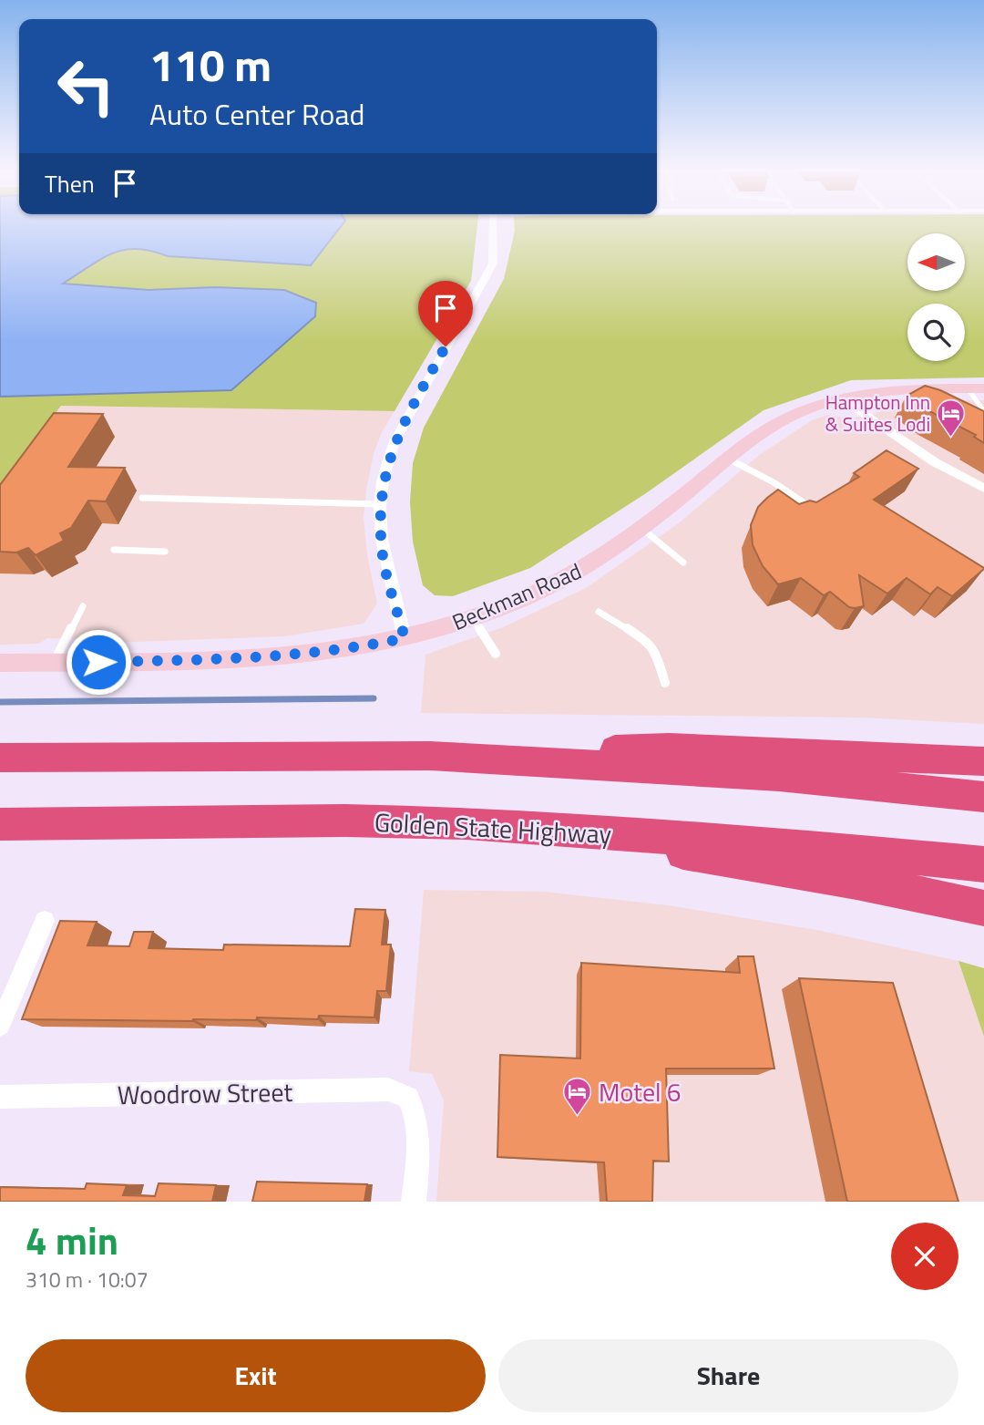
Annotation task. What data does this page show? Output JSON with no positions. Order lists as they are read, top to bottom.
{
  "streets": {
    "highway": ["Golden State Highway"],
    "street": ["Beckman Road", "Woodrow Street"]
  },
  "places": {
    "hotel": ["Hampton Inn & Suites Lodi", "Motel 6"]
  },
  "north": "left",
  "page": {
    "turn": ["110 m", "Auto Center Road"],
    "then": "Then",
    "heading": ["4 min", "310 m · 10:07"],
    "buttons": ["Exit", "Share"]
  }
}
